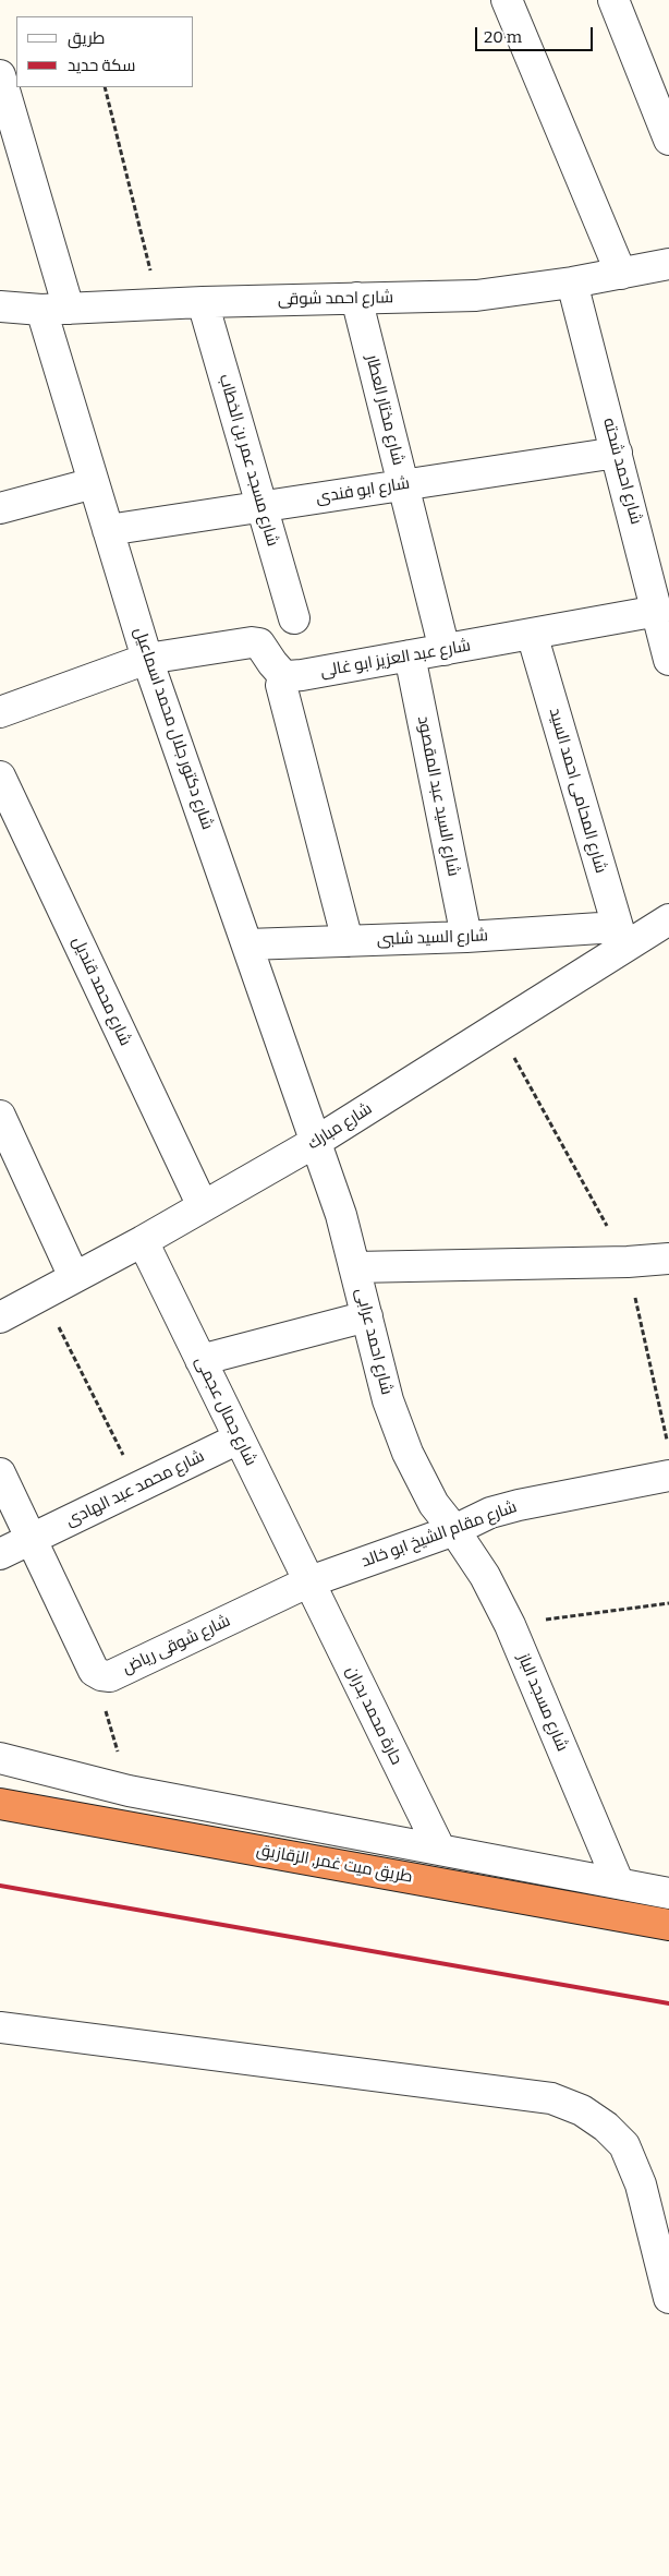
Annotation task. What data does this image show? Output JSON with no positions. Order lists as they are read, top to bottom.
{
  "streets": {
    "highway": ["طريق ميت غمر, الزقازيق"],
    "street": [
      "شارع احمد شوقى",
      "شارع مختار العطار",
      "شارع مسجد عمر بن الخطاب",
      "شارع احمد شحته",
      "شارع ابو فندى",
      "شارع عبد العزيز ابو غالى",
      "شارع دكتور جلال محمد اسماعيل",
      "شارع المحامى احمد السيد",
      "شارع السيد عبد المقصود",
      "شارع السيد شلبى",
      "شارع محمد قنديل",
      "شارع مبارك",
      "شارع احمد عرابى",
      "شارع جمال عجمى",
      "شارع محمد عبد الهادى",
      "شارع مقام الشيخ ابو خالد",
      "شارع شوقى رياض",
      "شارع مسجد الباز",
      "حارة محمد بدران"
    ]
  },
  "crossings": [
    ["شارع احمد شوقى", "شارع مختار العطار"],
    ["شارع احمد شوقى", "شارع مسجد عمر بن الخطاب"],
    ["شارع احمد شوقى", "شارع احمد شحته"],
    ["شارع احمد شوقى", "شارع دكتور جلال محمد اسماعيل"],
    ["شارع مختار العطار", "شارع ابو فندى"],
    ["شارع مختار العطار", "شارع عبد العزيز ابو غالى"],
    ["شارع مسجد عمر بن الخطاب", "شارع ابو فندى"],
    ["شارع احمد شحته", "شارع ابو فندى"],
    ["شارع احمد شحته", "شارع عبد العزيز ابو غالى"],
    ["شارع ابو فندى", "شارع دكتور جلال محمد اسماعيل"],
    ["شارع عبد العزيز ابو غالى", "شارع المحامى احمد السيد"],
    ["شارع عبد العزيز ابو غالى", "شارع السيد عبد المقصود"],
    ["شارع دكتور جلال محمد اسماعيل", "شارع السيد شلبى"],
    ["شارع دكتور جلال محمد اسماعيل", "شارع مبارك"],
    ["شارع دكتور جلال محمد اسماعيل", "شارع احمد عرابى"],
    ["شارع المحامى احمد السيد", "شارع السيد شلبى"],
    ["شارع المحامى احمد السيد", "شارع مبارك"],
    ["شارع السيد عبد المقصود", "شارع السيد شلبى"],
    ["شارع السيد شلبى", "شارع مبارك"],
    ["شارع محمد قنديل", "شارع مبارك"],
    ["شارع مبارك", "شارع احمد عرابى"],
    ["شارع مبارك", "شارع جمال عجمى"],
    ["شارع احمد عرابى", "شارع مقام الشيخ ابو خالد"],
    ["شارع احمد عرابى", "شارع مسجد الباز"],
    ["شارع جمال عجمى", "شارع محمد عبد الهادى"],
    ["شارع جمال عجمى", "شارع مقام الشيخ ابو خالد"],
    ["شارع جمال عجمى", "شارع شوقى رياض"],
    ["شارع جمال عجمى", "حارة محمد بدران"],
    ["شارع مقام الشيخ ابو خالد", "شارع شوقى رياض"],
    ["شارع مقام الشيخ ابو خالد", "شارع مسجد الباز"],
    ["شارع مقام الشيخ ابو خالد", "حارة محمد بدران"],
    ["شارع شوقى رياض", "حارة محمد بدران"]
  ],
  "legend": ["طريق", "سكة حديد"],
  "scale_bar": "20 m"
}
